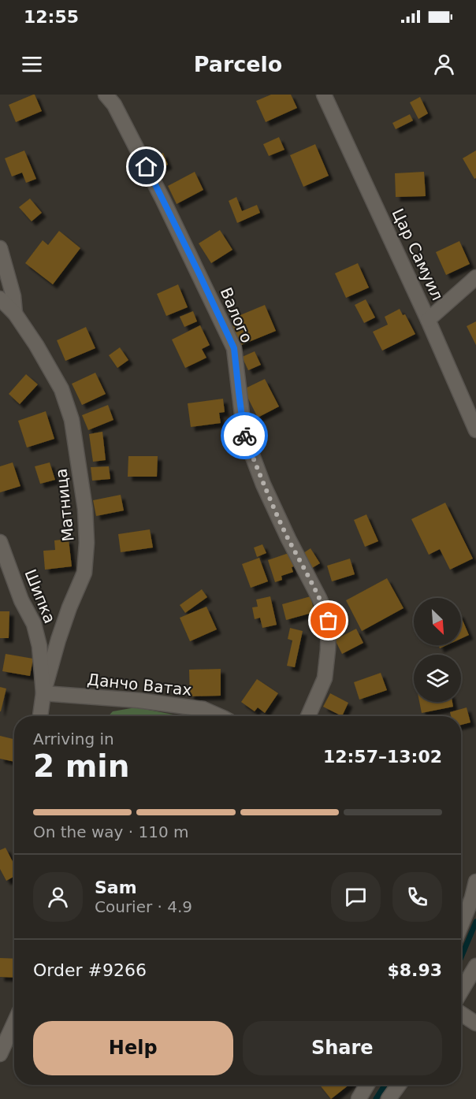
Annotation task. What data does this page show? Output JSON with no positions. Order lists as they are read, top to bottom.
{
  "streets": {
    "street": [
      "Цар Самуил",
      "Валого",
      "Матница",
      "Шипка",
      "Данчо Ватах"
    ]
  },
  "crossings": [
    ["Матница", "Шипка"],
    ["Матница", "Данчо Ватах"],
    ["Шипка", "Данчо Ватах"]
  ],
  "north": "bottom right",
  "page": {
    "status": "12:55",
    "header": "Parcelo",
    "heading": ["2 min", "Arriving in", "12:57–13:02"],
    "panel": [
      "Sam",
      "Courier · 4.9",
      "Order #9266",
      "$8.93"
    ],
    "bar": "On the way · 110 m",
    "buttons": ["Help", "Share"]
  }
}
